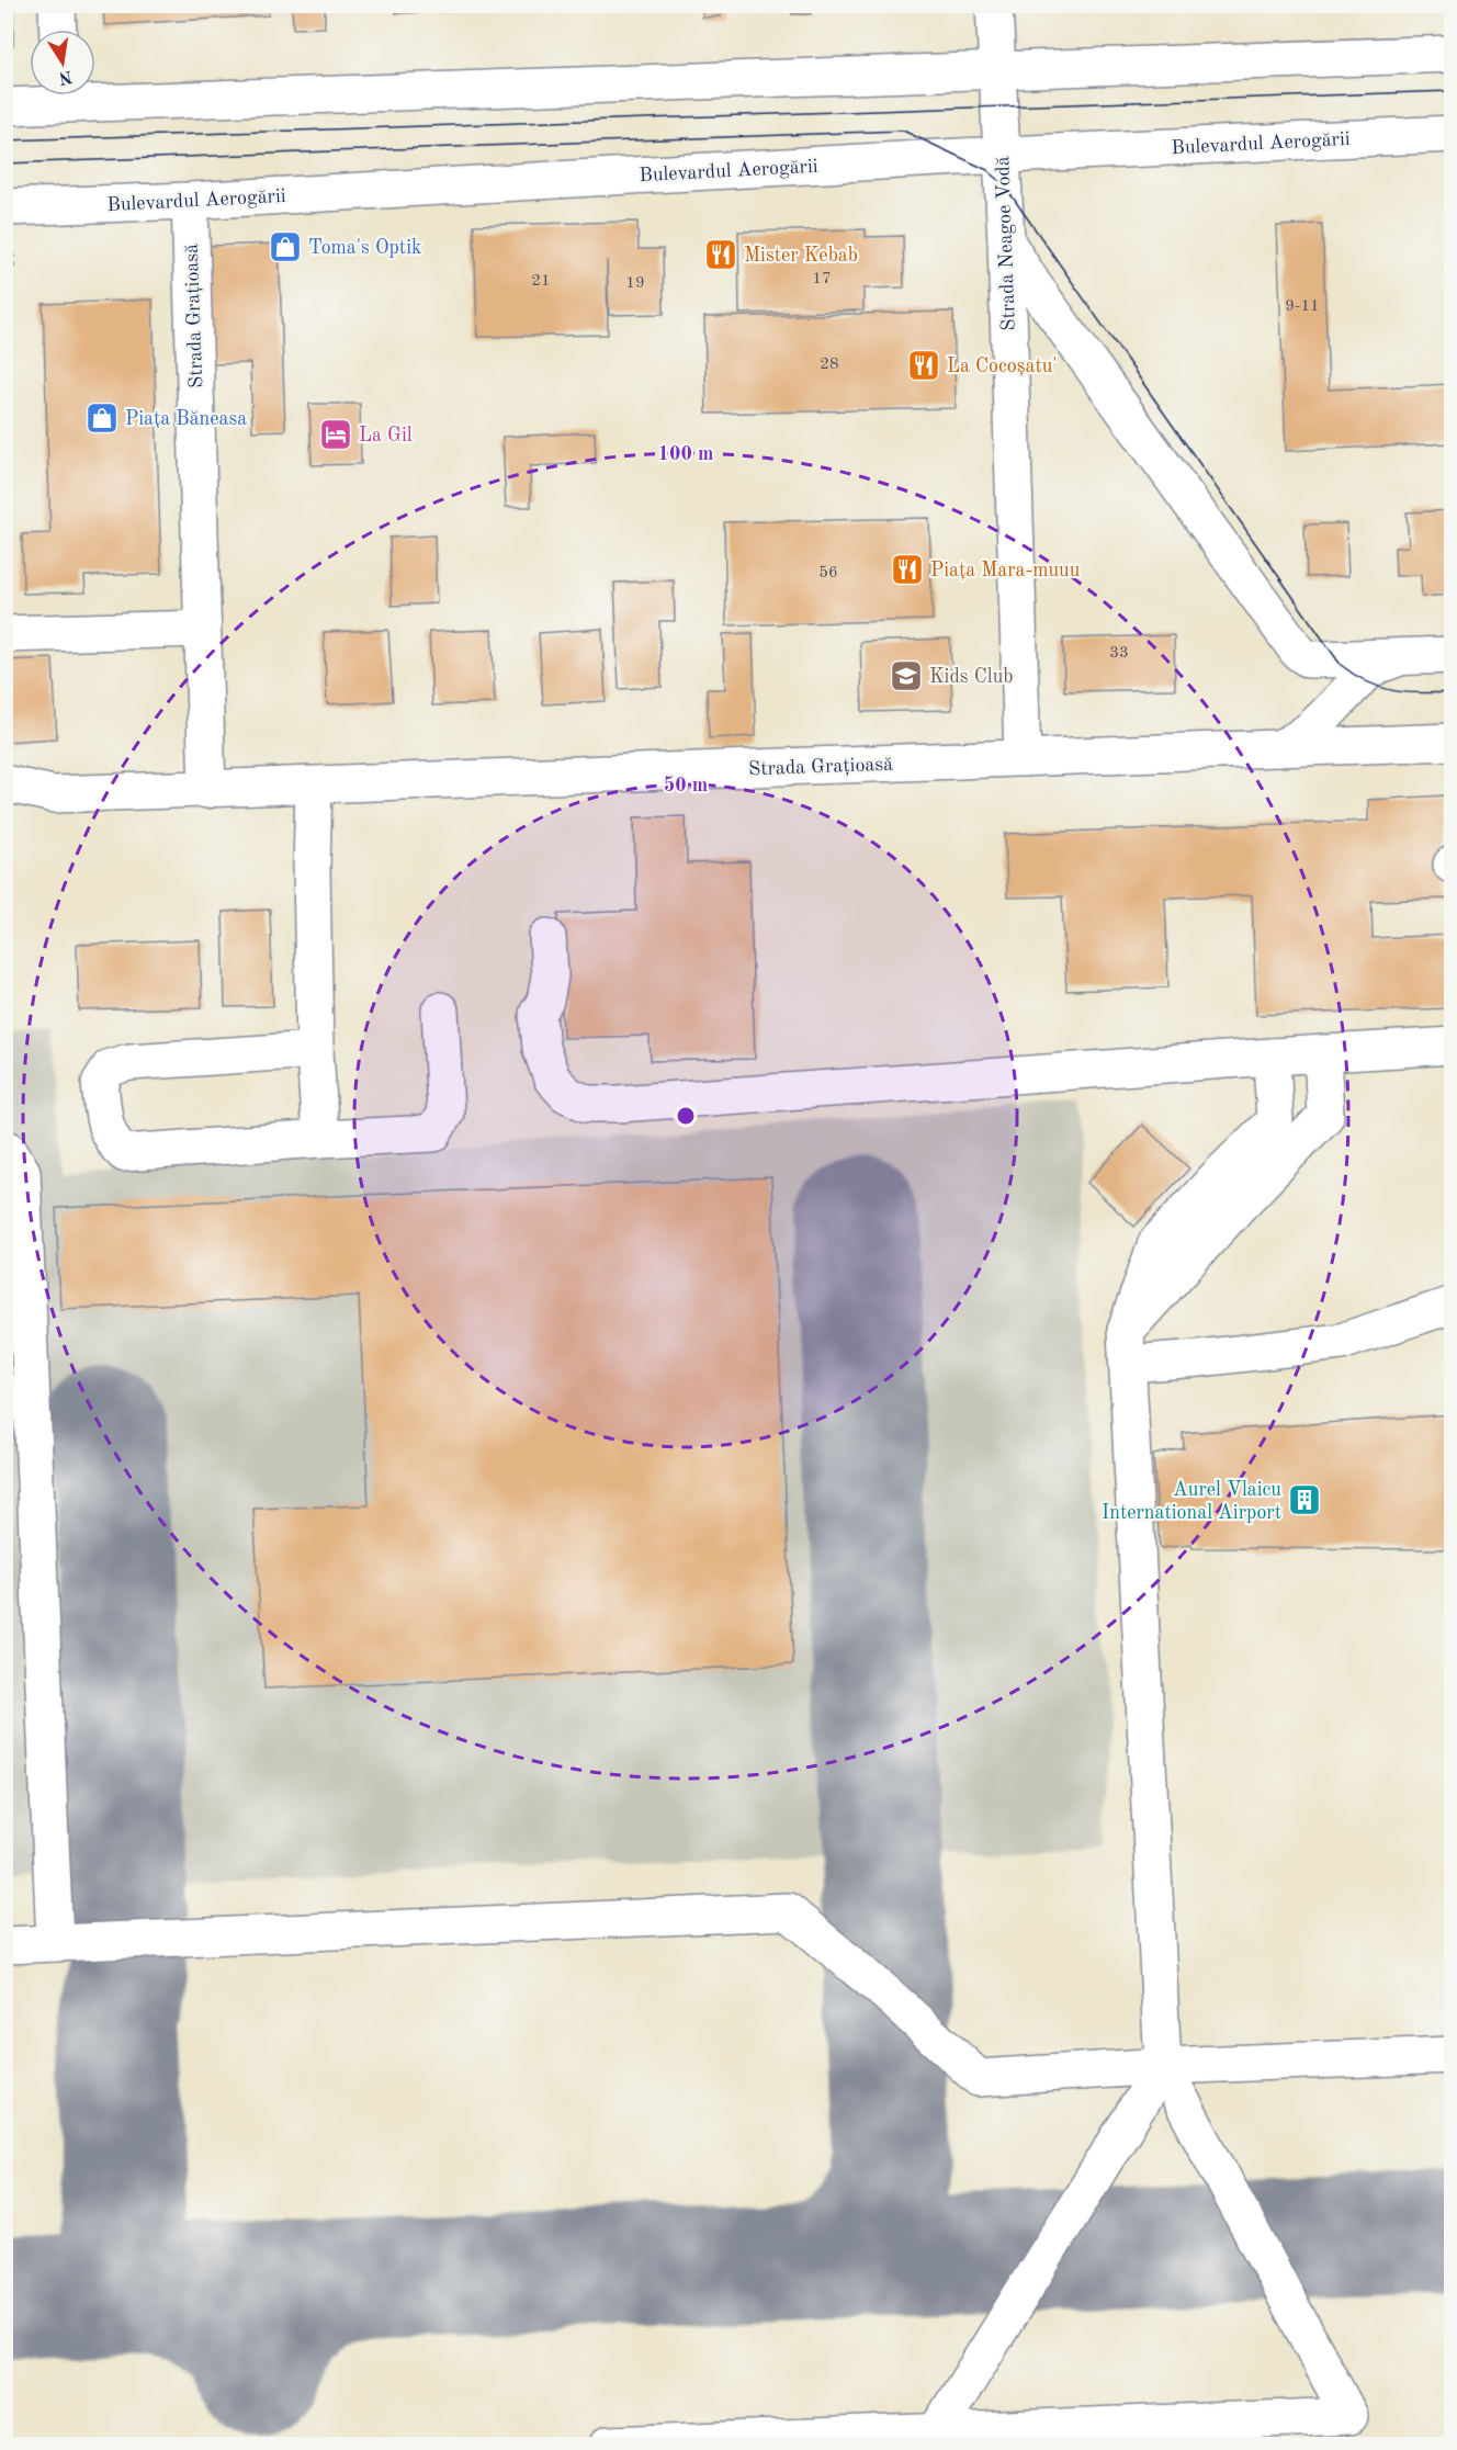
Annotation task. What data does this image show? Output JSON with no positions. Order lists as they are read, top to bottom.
{
  "streets": {
    "street": ["Bulevardul Aerogării", "Strada Neagoe Vodă", "Strada Grațioasă"]
  },
  "crossings": [
    ["Bulevardul Aerogării", "Strada Neagoe Vodă"],
    ["Bulevardul Aerogării", "Strada Grațioasă"],
    ["Strada Neagoe Vodă", "Strada Grațioasă"]
  ],
  "places": {
    "shop": ["Toma's Optik", "Piața Băneasa"],
    "restaurant": ["Mister Kebab", "La Cocoșatu'", "Piața Mara-muuu"],
    "hotel": ["La Gil"],
    "school or university": ["Kids Club"],
    "building": ["Aurel Vlaicu International Airport"]
  },
  "house_numbers": [
    "17",
    "21",
    "19",
    "9-11",
    "28",
    "56",
    "33"
  ],
  "north": "bottom",
  "rings": ["100 m", "50 m"]
}
